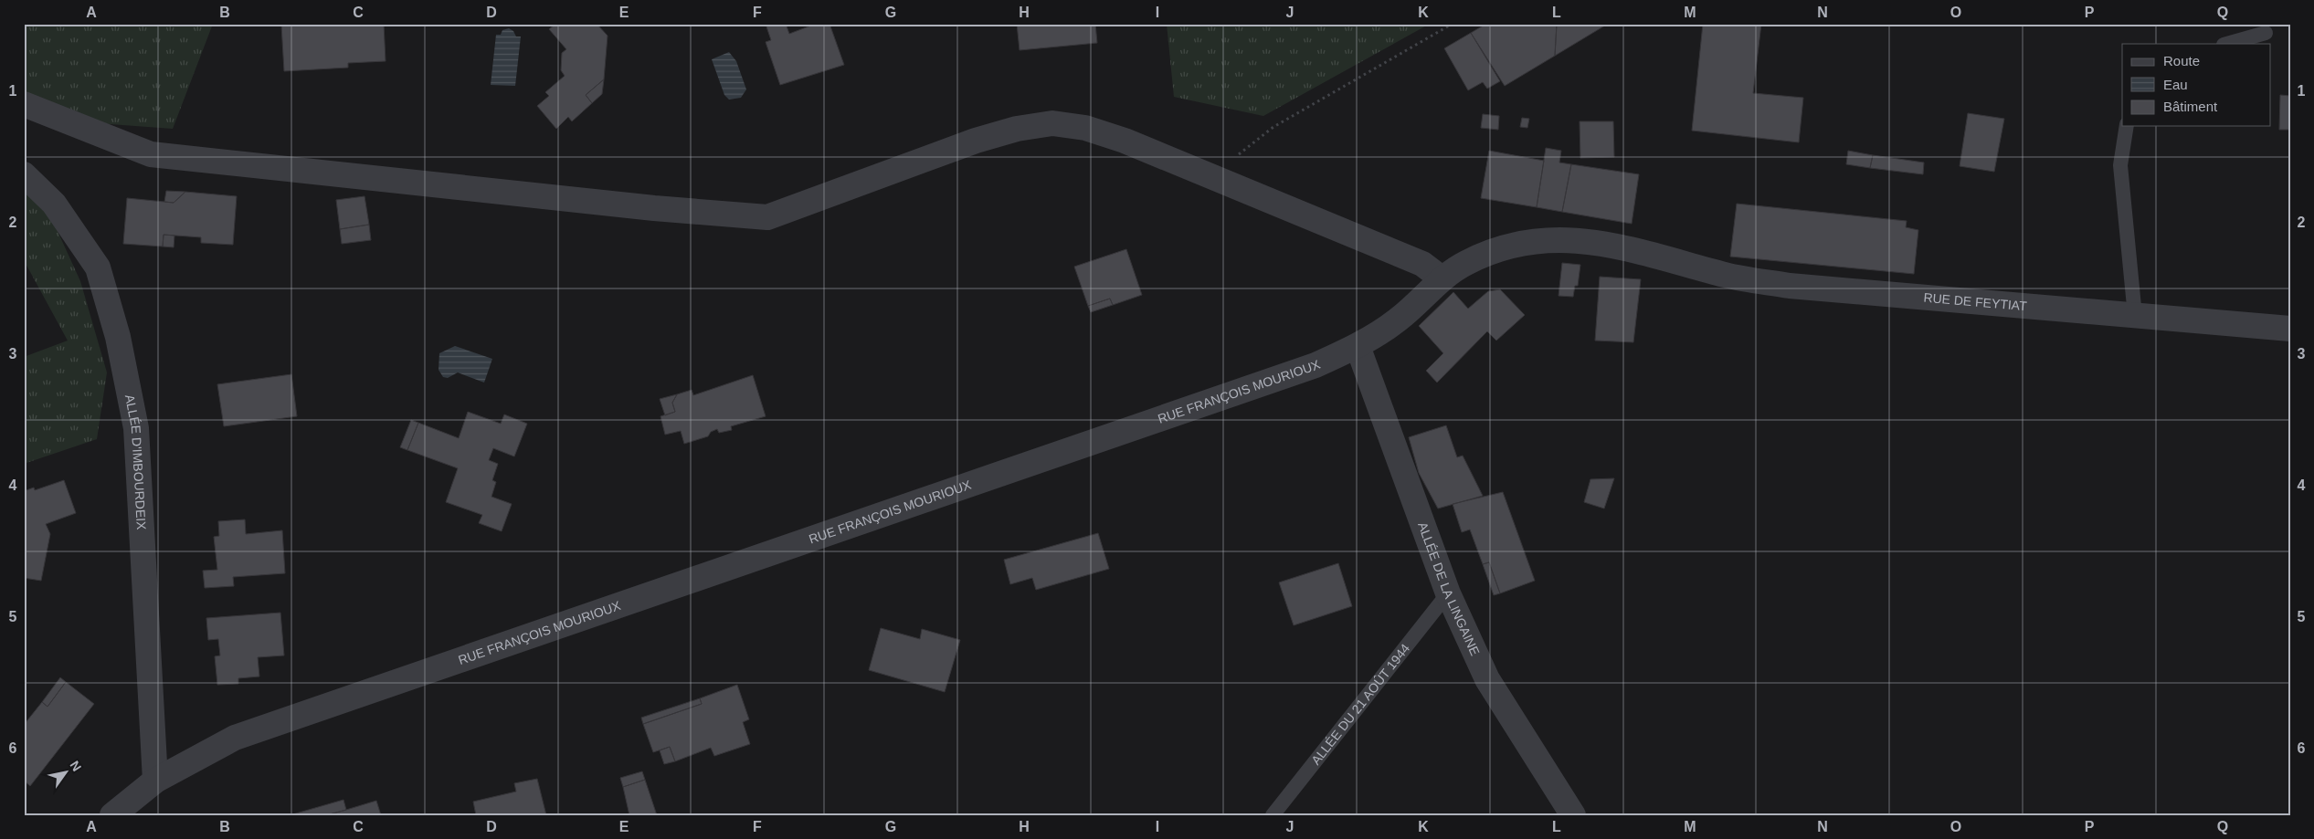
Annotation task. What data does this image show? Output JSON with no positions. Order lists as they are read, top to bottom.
{
  "streets": {
    "street": [
      "RUE DE FEYTIAT",
      "RUE FRANÇOIS MOURIOUX",
      "ALLÉE D'IMBOURDEIX",
      "ALLÉE DE LA LINGAINE"
    ],
    "lane": ["ALLÉE DU 21 AOÛT 1944"]
  },
  "crossings": [
    ["RUE DE FEYTIAT", "RUE FRANÇOIS MOURIOUX"],
    ["RUE FRANÇOIS MOURIOUX", "ALLÉE D'IMBOURDEIX"],
    ["RUE FRANÇOIS MOURIOUX", "ALLÉE DE LA LINGAINE"],
    ["ALLÉE DE LA LINGAINE", "ALLÉE DU 21 AOÛT 1944"]
  ],
  "legend": ["Route", "Eau", "Bâtiment"],
  "north": "top right",
  "grid": {
    "columns": [
      "A",
      "B",
      "C",
      "D",
      "E",
      "F",
      "G",
      "H",
      "I",
      "J",
      "K",
      "L",
      "M",
      "N",
      "O",
      "P",
      "Q"
    ],
    "rows": [
      "1",
      "2",
      "3",
      "4",
      "5",
      "6"
    ]
  }
}
